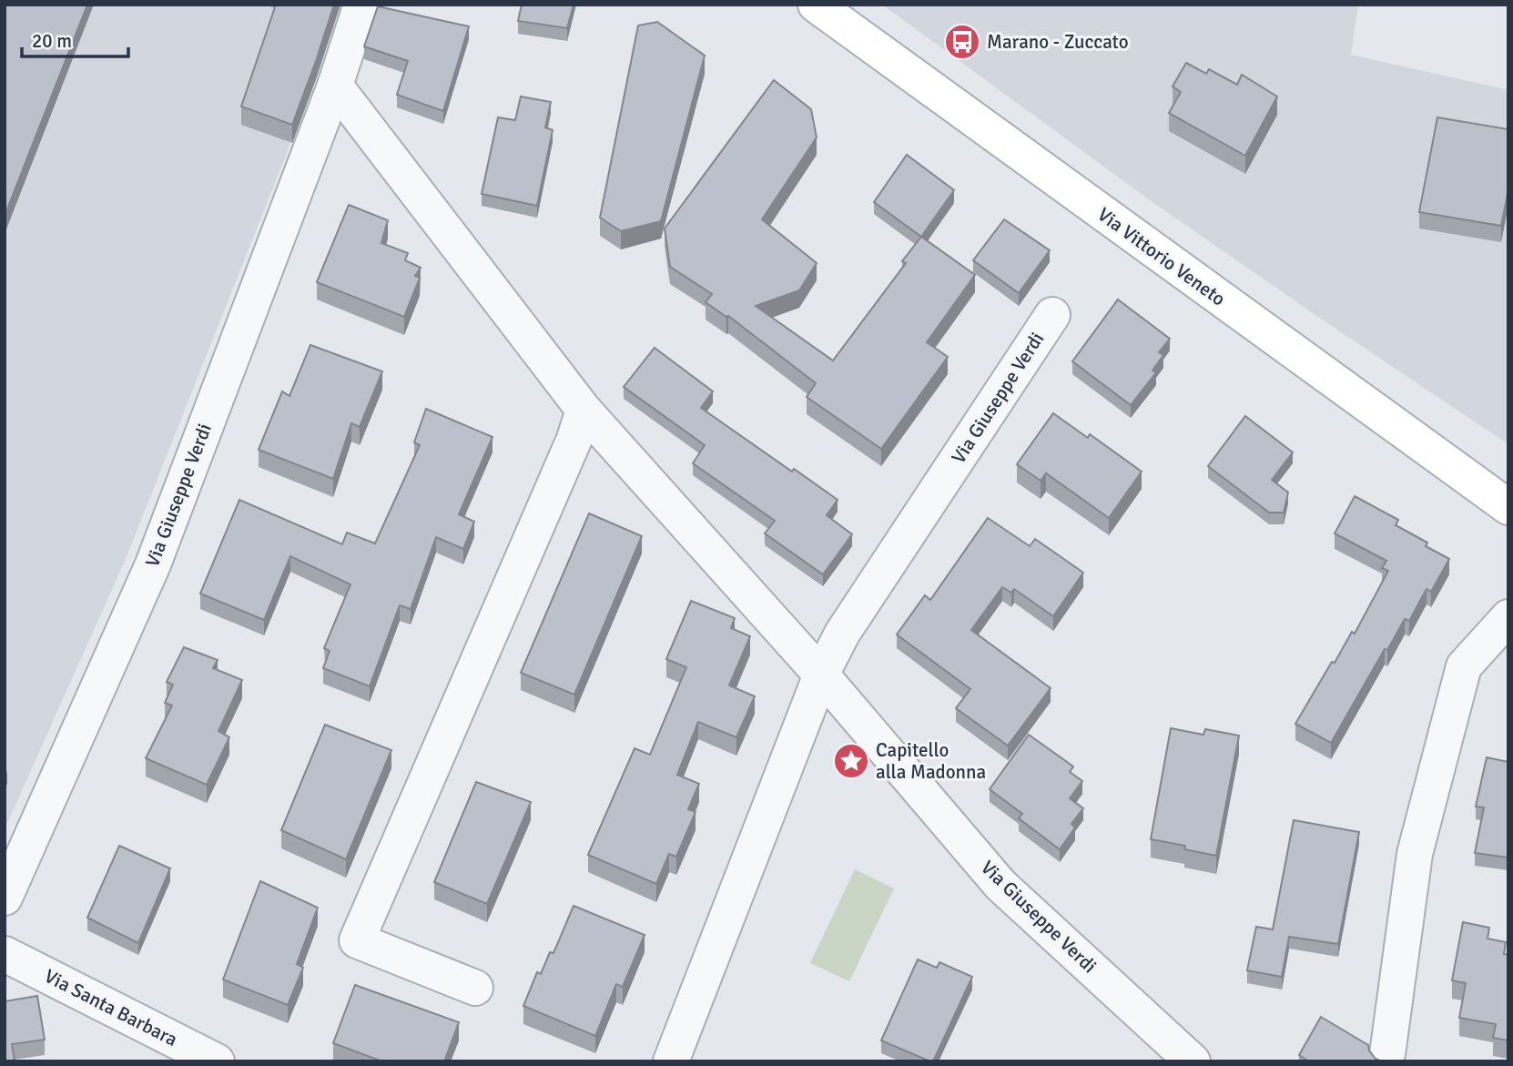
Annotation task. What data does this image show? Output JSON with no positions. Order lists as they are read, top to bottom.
{
  "streets": {
    "street": ["Via Vittorio Veneto", "Via Giuseppe Verdi", "Via Santa Barbara"]
  },
  "places": {
    "bus stop": ["Marano - Zuccato"],
    "place": ["Capitello alla Madonna"]
  },
  "scale_bar": "20 m"
}
